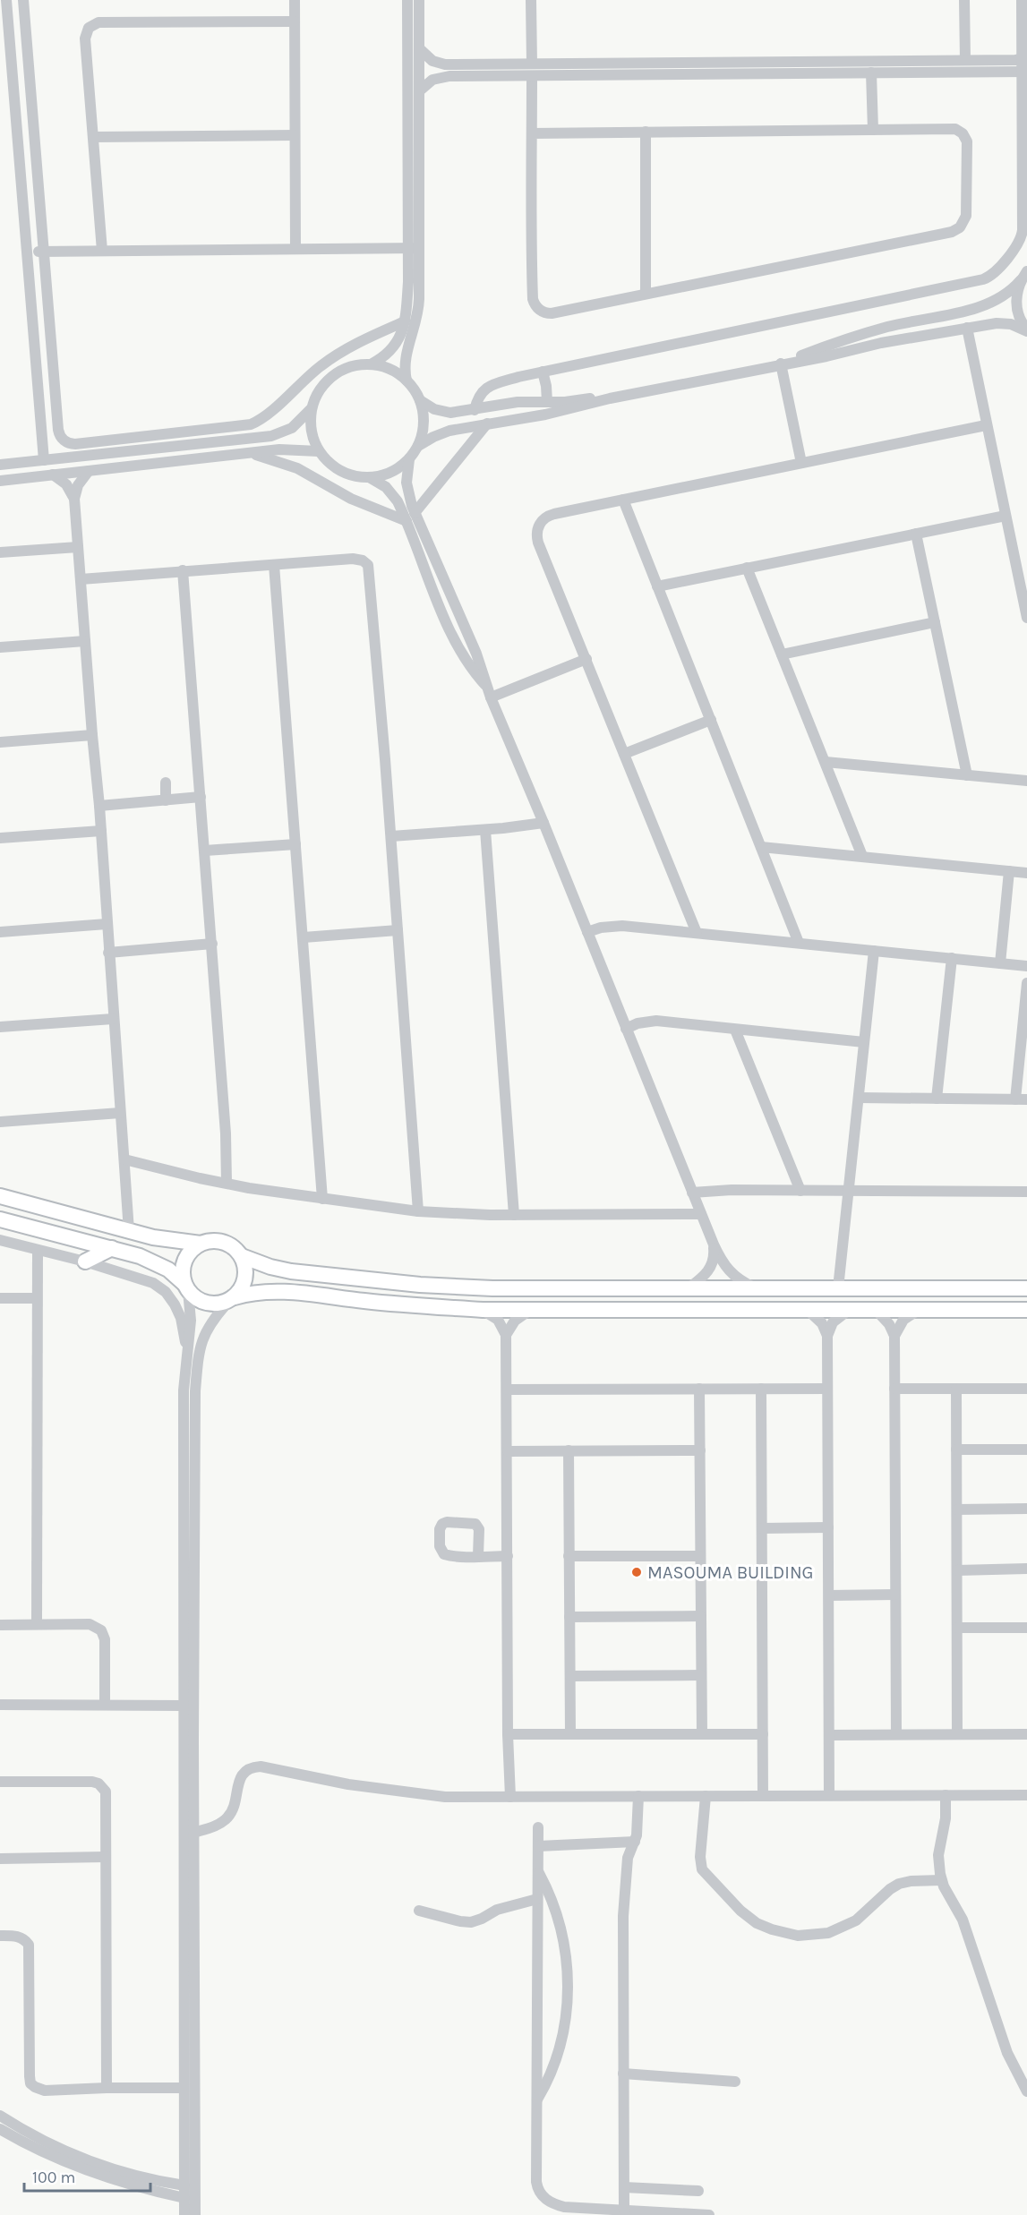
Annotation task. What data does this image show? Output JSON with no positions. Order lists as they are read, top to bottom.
{
  "places": ["MASOUMA BUILDING"],
  "scale_bar": "100 m"
}
